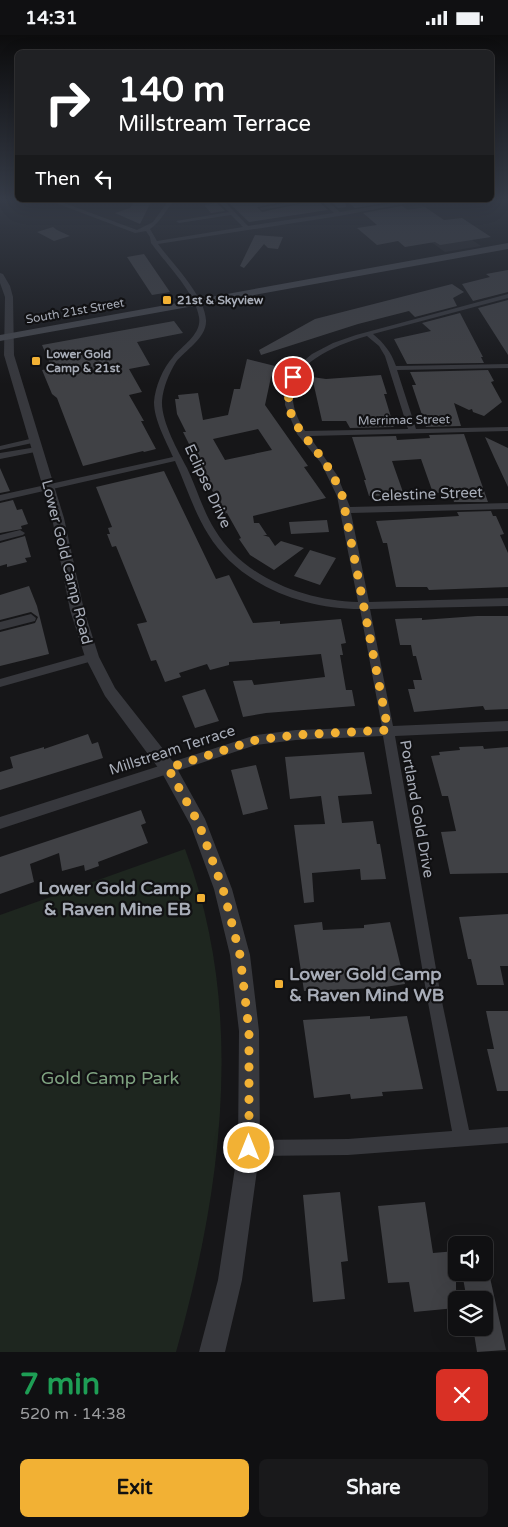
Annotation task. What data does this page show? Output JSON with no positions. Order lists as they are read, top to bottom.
{
  "streets": {
    "main road": ["South 21st Street"],
    "street": [
      "Merrimac Street",
      "Eclipse Drive",
      "Celestine Street",
      "Lower Gold Camp Road",
      "Millstream Terrace",
      "Portland Gold Drive"
    ]
  },
  "crossings": [
    ["South 21st Street", "Eclipse Drive"],
    ["South 21st Street", "Lower Gold Camp Road"],
    ["Merrimac Street", "Portland Gold Drive"],
    ["Eclipse Drive", "Portland Gold Drive"],
    ["Celestine Street", "Portland Gold Drive"],
    ["Lower Gold Camp Road", "Millstream Terrace"],
    ["Millstream Terrace", "Portland Gold Drive"]
  ],
  "parks": ["Gold Camp Park"],
  "places": {
    "transit": [
      "21st & Skyview",
      "Lower Gold Camp & 21st",
      "Lower Gold Camp & Raven Mine EB",
      "Lower Gold Camp & Raven Mind WB"
    ]
  },
  "page": {
    "status": "14:31",
    "turn": ["140 m", "Millstream Terrace"],
    "then": "Then",
    "heading": ["7 min", "520 m · 14:38"],
    "buttons": ["Exit", "Share"]
  }
}
